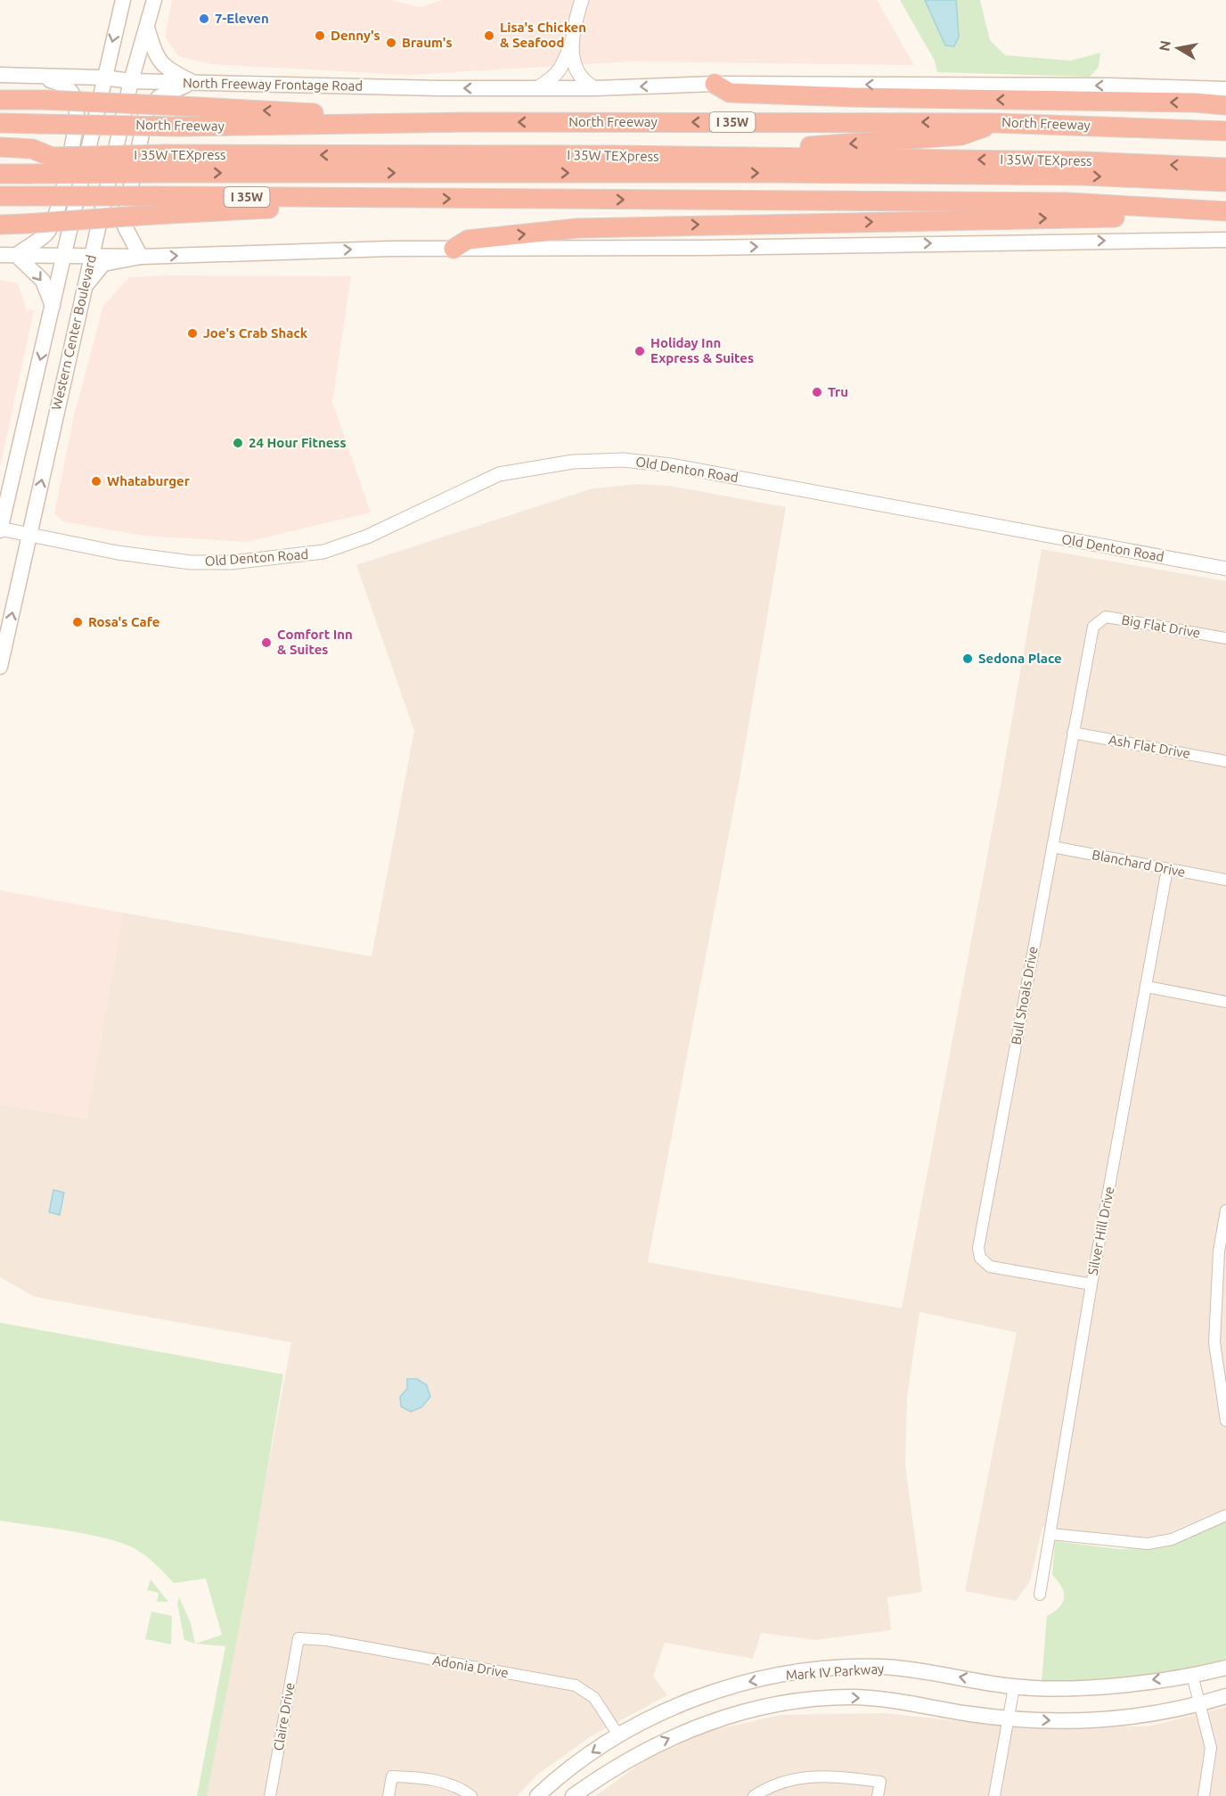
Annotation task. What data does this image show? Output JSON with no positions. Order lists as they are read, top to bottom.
{
  "streets": {
    "highway": ["North Freeway", "I 35W", "I 35W TEXpress"],
    "main road": ["North Freeway Frontage Road", "Western Center Boulevard", "Mark IV Parkway"],
    "street": [
      "Old Denton Road",
      "Big Flat Drive",
      "Ash Flat Drive",
      "Blanchard Drive",
      "Bull Shoals Drive",
      "Silver Hill Drive",
      "Adonia Drive",
      "Claire Drive"
    ]
  },
  "crossings": [
    ["North Freeway Frontage Road", "Western Center Boulevard"],
    ["Western Center Boulevard", "Old Denton Road"],
    ["Big Flat Drive", "Bull Shoals Drive"],
    ["Ash Flat Drive", "Bull Shoals Drive"],
    ["Blanchard Drive", "Bull Shoals Drive"],
    ["Blanchard Drive", "Silver Hill Drive"],
    ["Bull Shoals Drive", "Silver Hill Drive"],
    ["Adonia Drive", "Mark IV Parkway"],
    ["Adonia Drive", "Claire Drive"]
  ],
  "one_way": ["North Freeway Frontage Road"],
  "places": [
    "7-Eleven",
    "Denny's",
    "Lisa's Chicken & Seafood",
    "Braum's",
    "Joe's Crab Shack",
    "Holiday Inn Express & Suites",
    "Tru",
    "24 Hour Fitness",
    "Whataburger",
    "Rosa's Cafe",
    "Comfort Inn & Suites",
    "Sedona Place"
  ],
  "north": "left"
}
